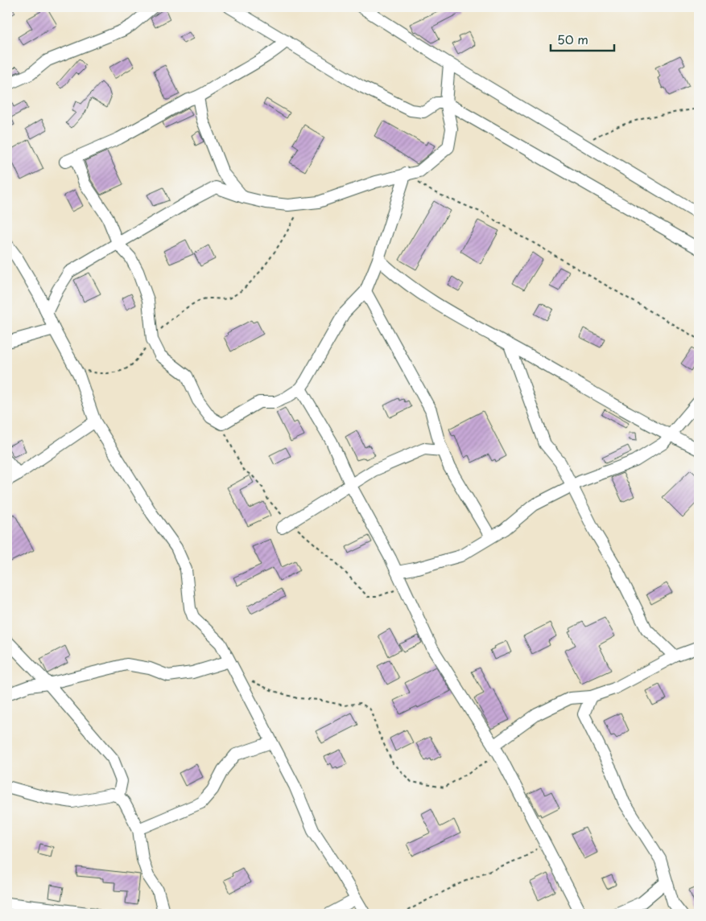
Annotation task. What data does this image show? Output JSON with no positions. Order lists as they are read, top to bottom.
{
  "scale_bar": "50 m"
}
